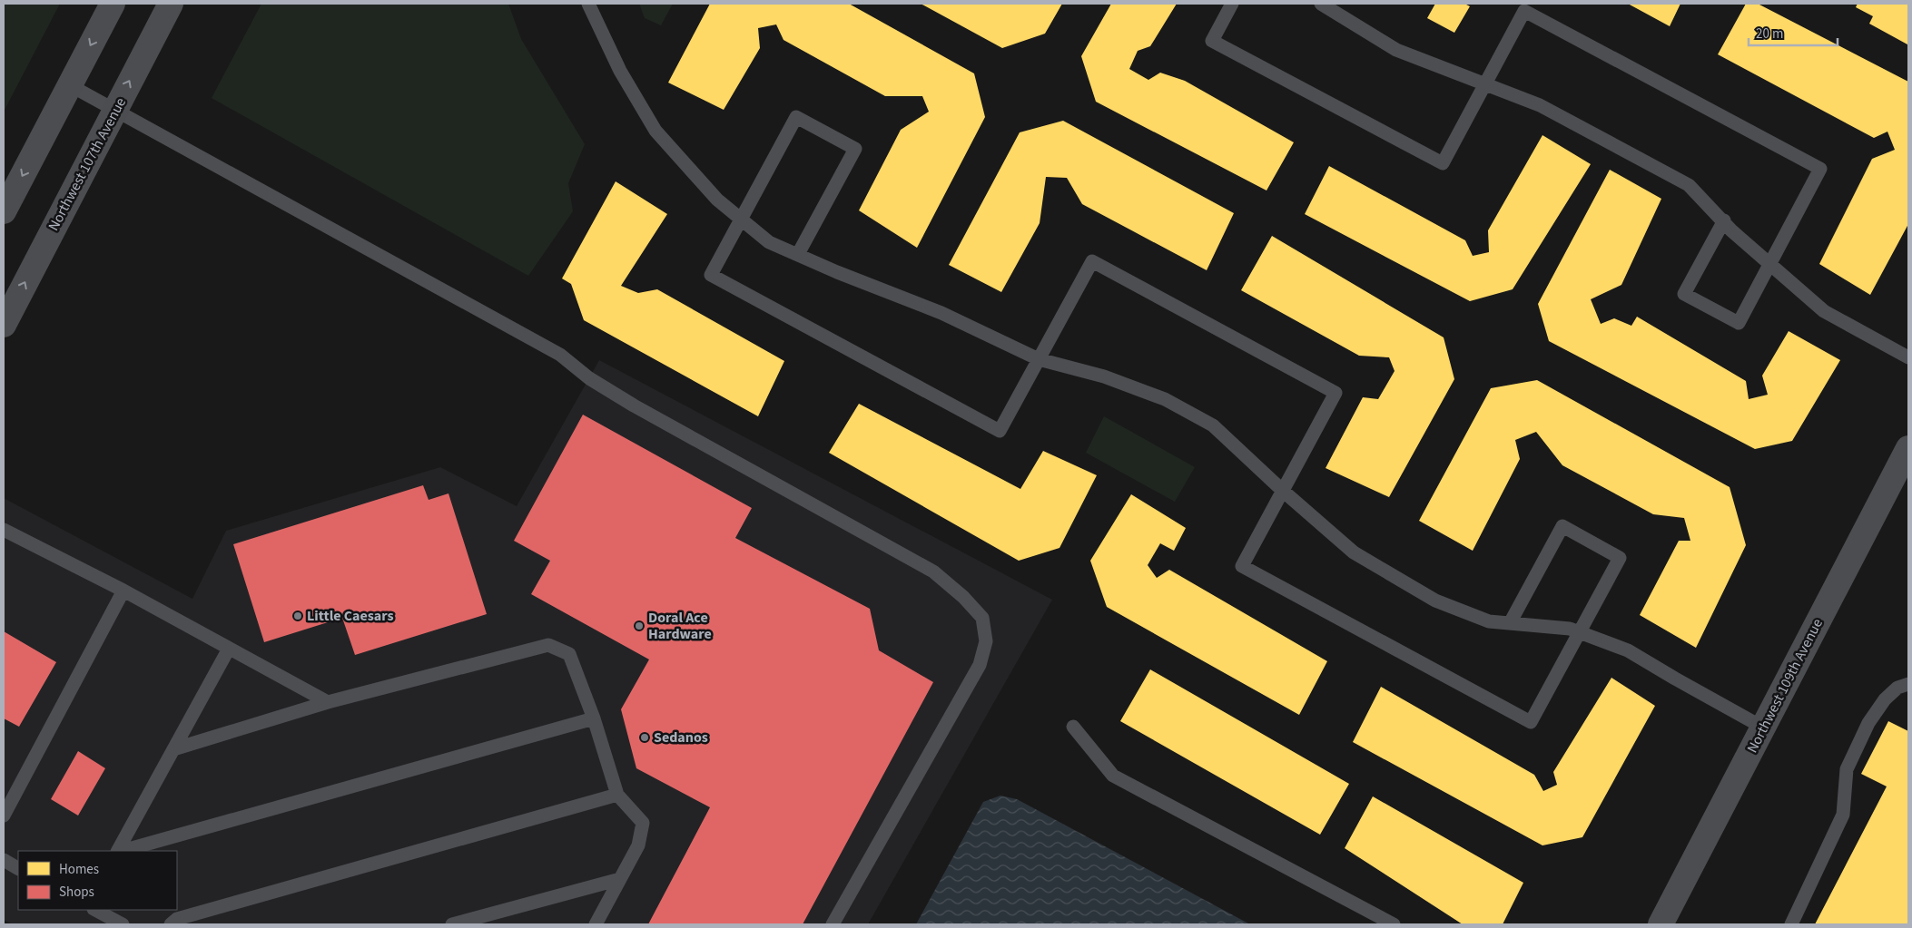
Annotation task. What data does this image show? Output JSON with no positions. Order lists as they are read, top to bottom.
{
  "streets": {
    "main road": ["Northwest 107th Avenue", "Northwest 109th Avenue"]
  },
  "places": ["Little Caesars", "Doral Ace Hardware", "Sedanos"],
  "legend": ["Homes", "Shops"],
  "scale_bar": "20 m"
}
